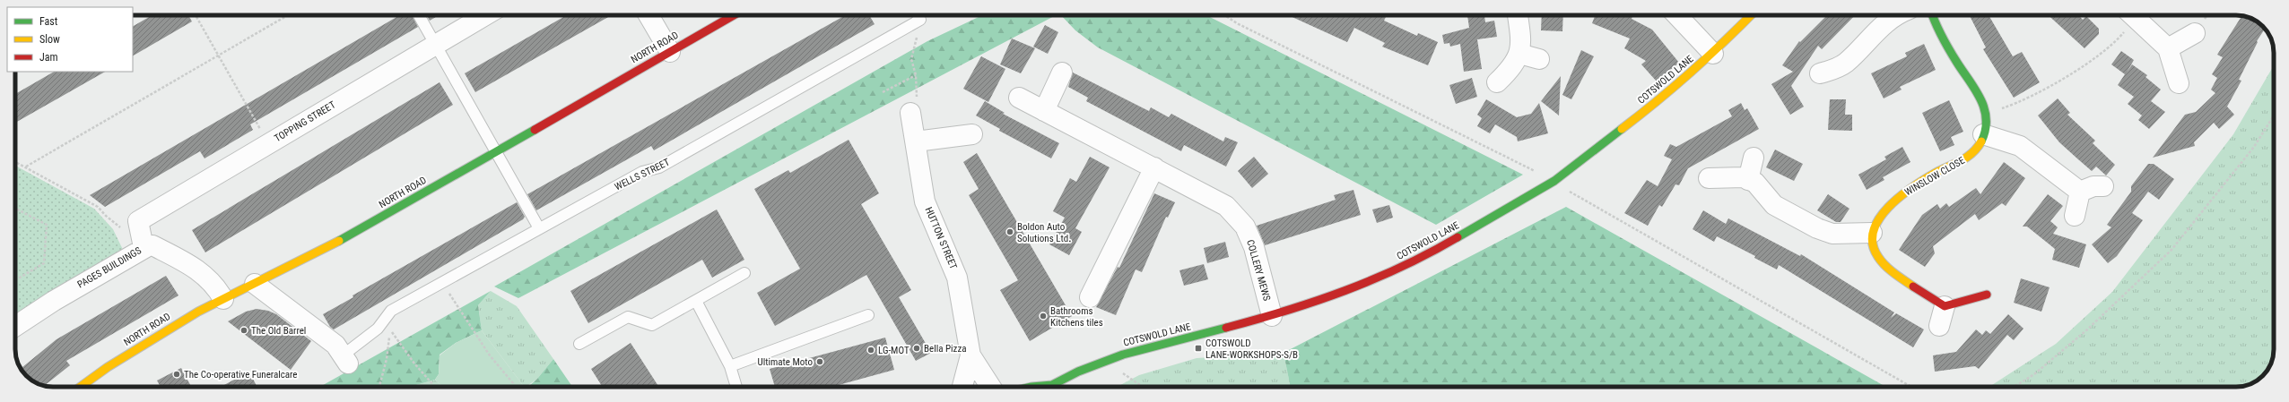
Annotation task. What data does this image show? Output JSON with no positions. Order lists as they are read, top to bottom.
{
  "streets": {
    "street": [
      "NORTH ROAD",
      "COTSWOLD LANE",
      "TOPPING STREET",
      "WINSLOW CLOSE",
      "HUTTON STREET",
      "PAGES BUILDINGS",
      "COLLERY MEWS"
    ],
    "lane": ["WELLS STREET"]
  },
  "crossings": [
    ["NORTH ROAD", "PAGES BUILDINGS"],
    ["COTSWOLD LANE", "COLLERY MEWS"],
    ["TOPPING STREET", "PAGES BUILDINGS"]
  ],
  "places": {
    "other": [
      "Boldon Auto Solutions Ltd.",
      "Bathrooms Kitchens tiles",
      "The Old Barrel",
      "Bella Pizza",
      "LG-MOT",
      "Ultimate Moto",
      "The Co-operative Funeralcare"
    ],
    "transit": ["COTSWOLD LANE-WORKSHOPS-S/B"]
  },
  "legend": ["Fast", "Slow", "Jam"]
}
